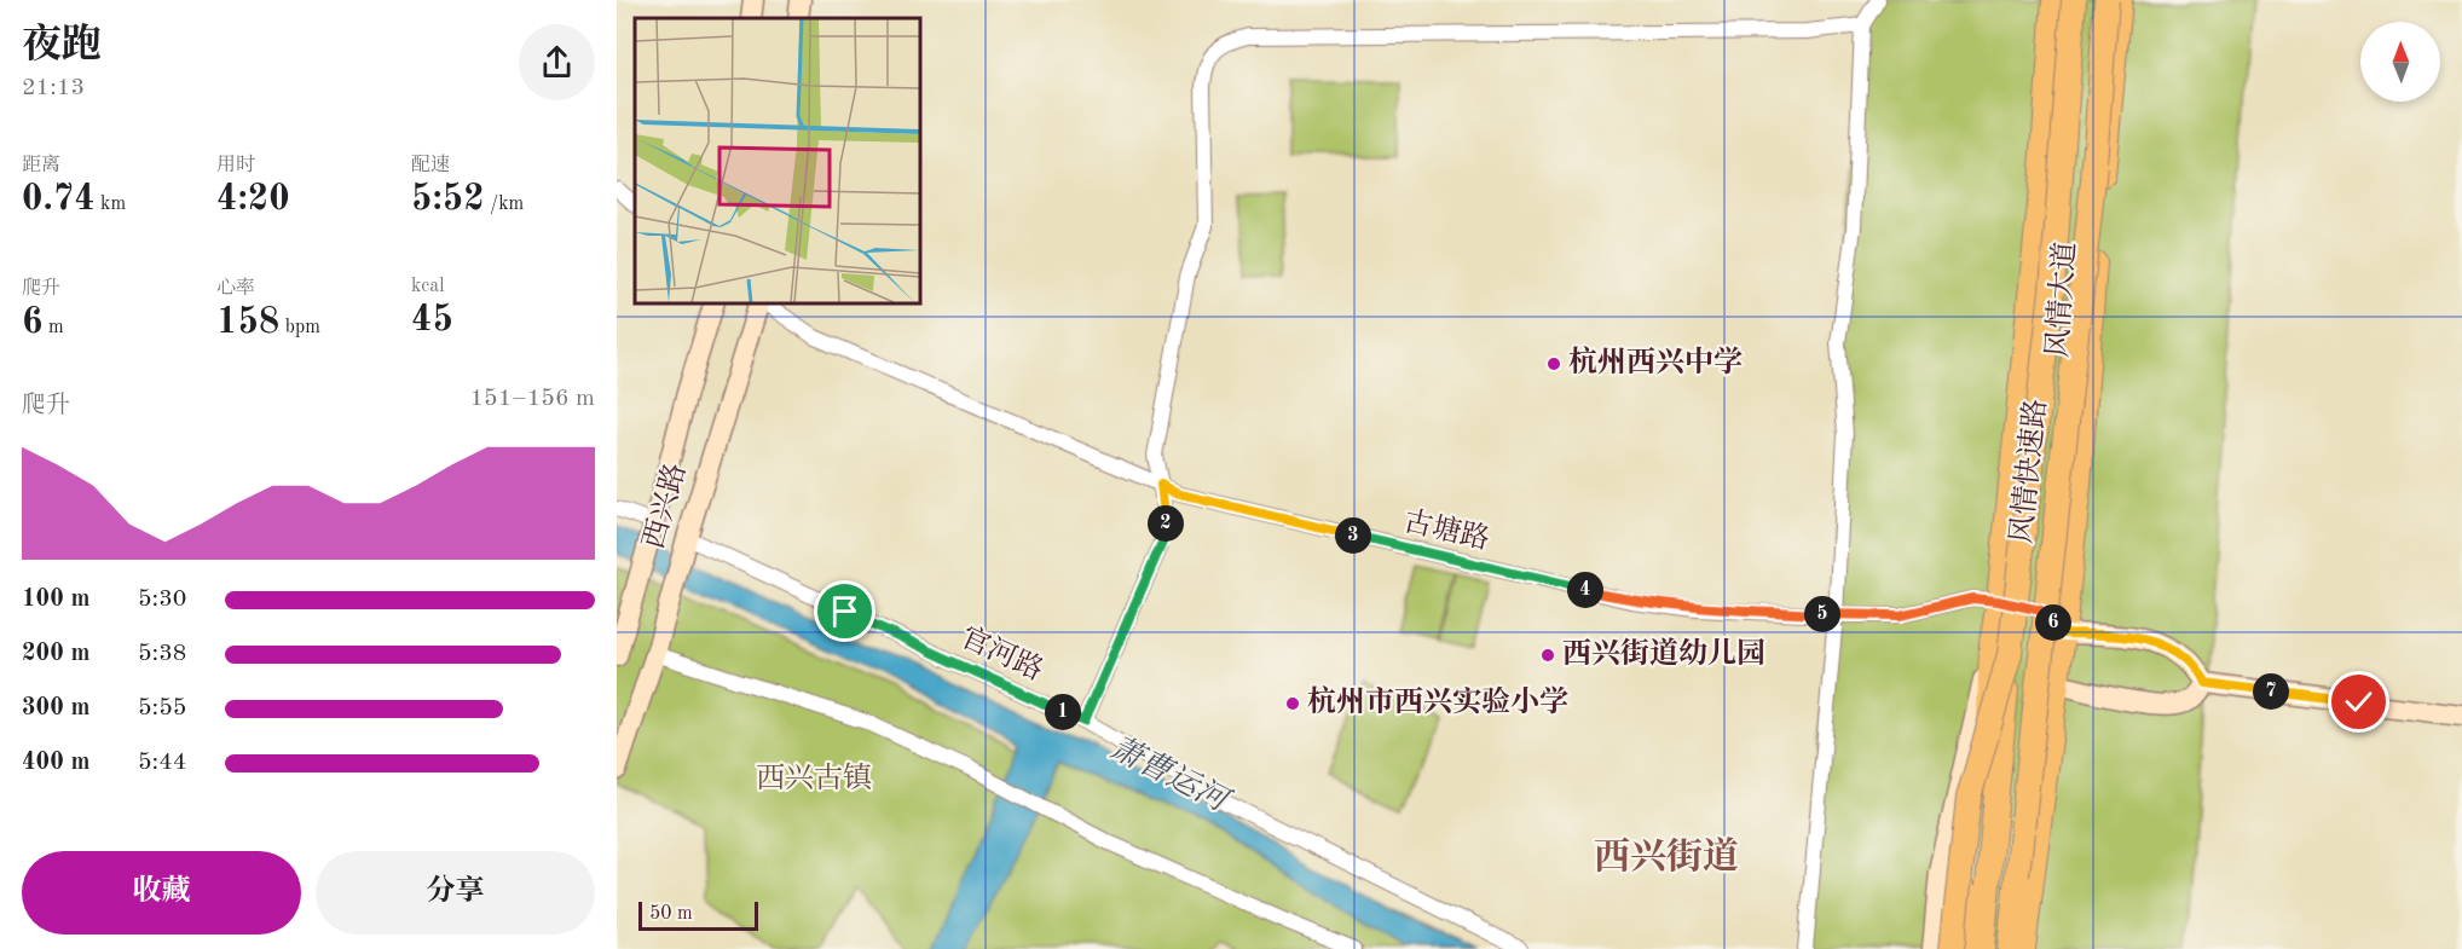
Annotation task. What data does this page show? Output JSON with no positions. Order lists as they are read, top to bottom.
{
  "streets": {
    "highway": ["风情快速路"],
    "main road": ["风情大道", "西兴路"],
    "street": ["古塘路", "官河路"]
  },
  "crossings": [
    ["风情大道", "风情快速路"],
    ["风情大道", "古塘路"],
    ["西兴路", "官河路"]
  ],
  "districts": ["西兴街道"],
  "water": ["萧曹运河"],
  "parks": ["西兴古镇"],
  "places": ["杭州西兴中学", "西兴街道幼儿园", "杭州市西兴实验小学"],
  "scale_bar": "50 m",
  "north": "top",
  "page": {
    "heading": ["夜跑", "21:13"],
    "stats": [
      ["距离", "0.74 km"],
      ["用时", "4:20"],
      ["配速", "5:52 /km"],
      ["爬升", "6 m"],
      ["心率", "158 bpm"],
      ["kcal", "45"]
    ],
    "chart": ["爬升", "151–156 m"],
    "pins": [
      "2",
      "3",
      "4",
      "5",
      "6",
      "7",
      "1"
    ],
    "list": [
      {
        "name": "100 m",
        "note": "5:30"
      },
      {
        "name": "200 m",
        "note": "5:38"
      },
      {
        "name": "300 m",
        "note": "5:55"
      },
      {
        "name": "400 m",
        "note": "5:44"
      }
    ],
    "buttons": ["收藏", "分享"],
    "scale": "50 m"
  }
}
